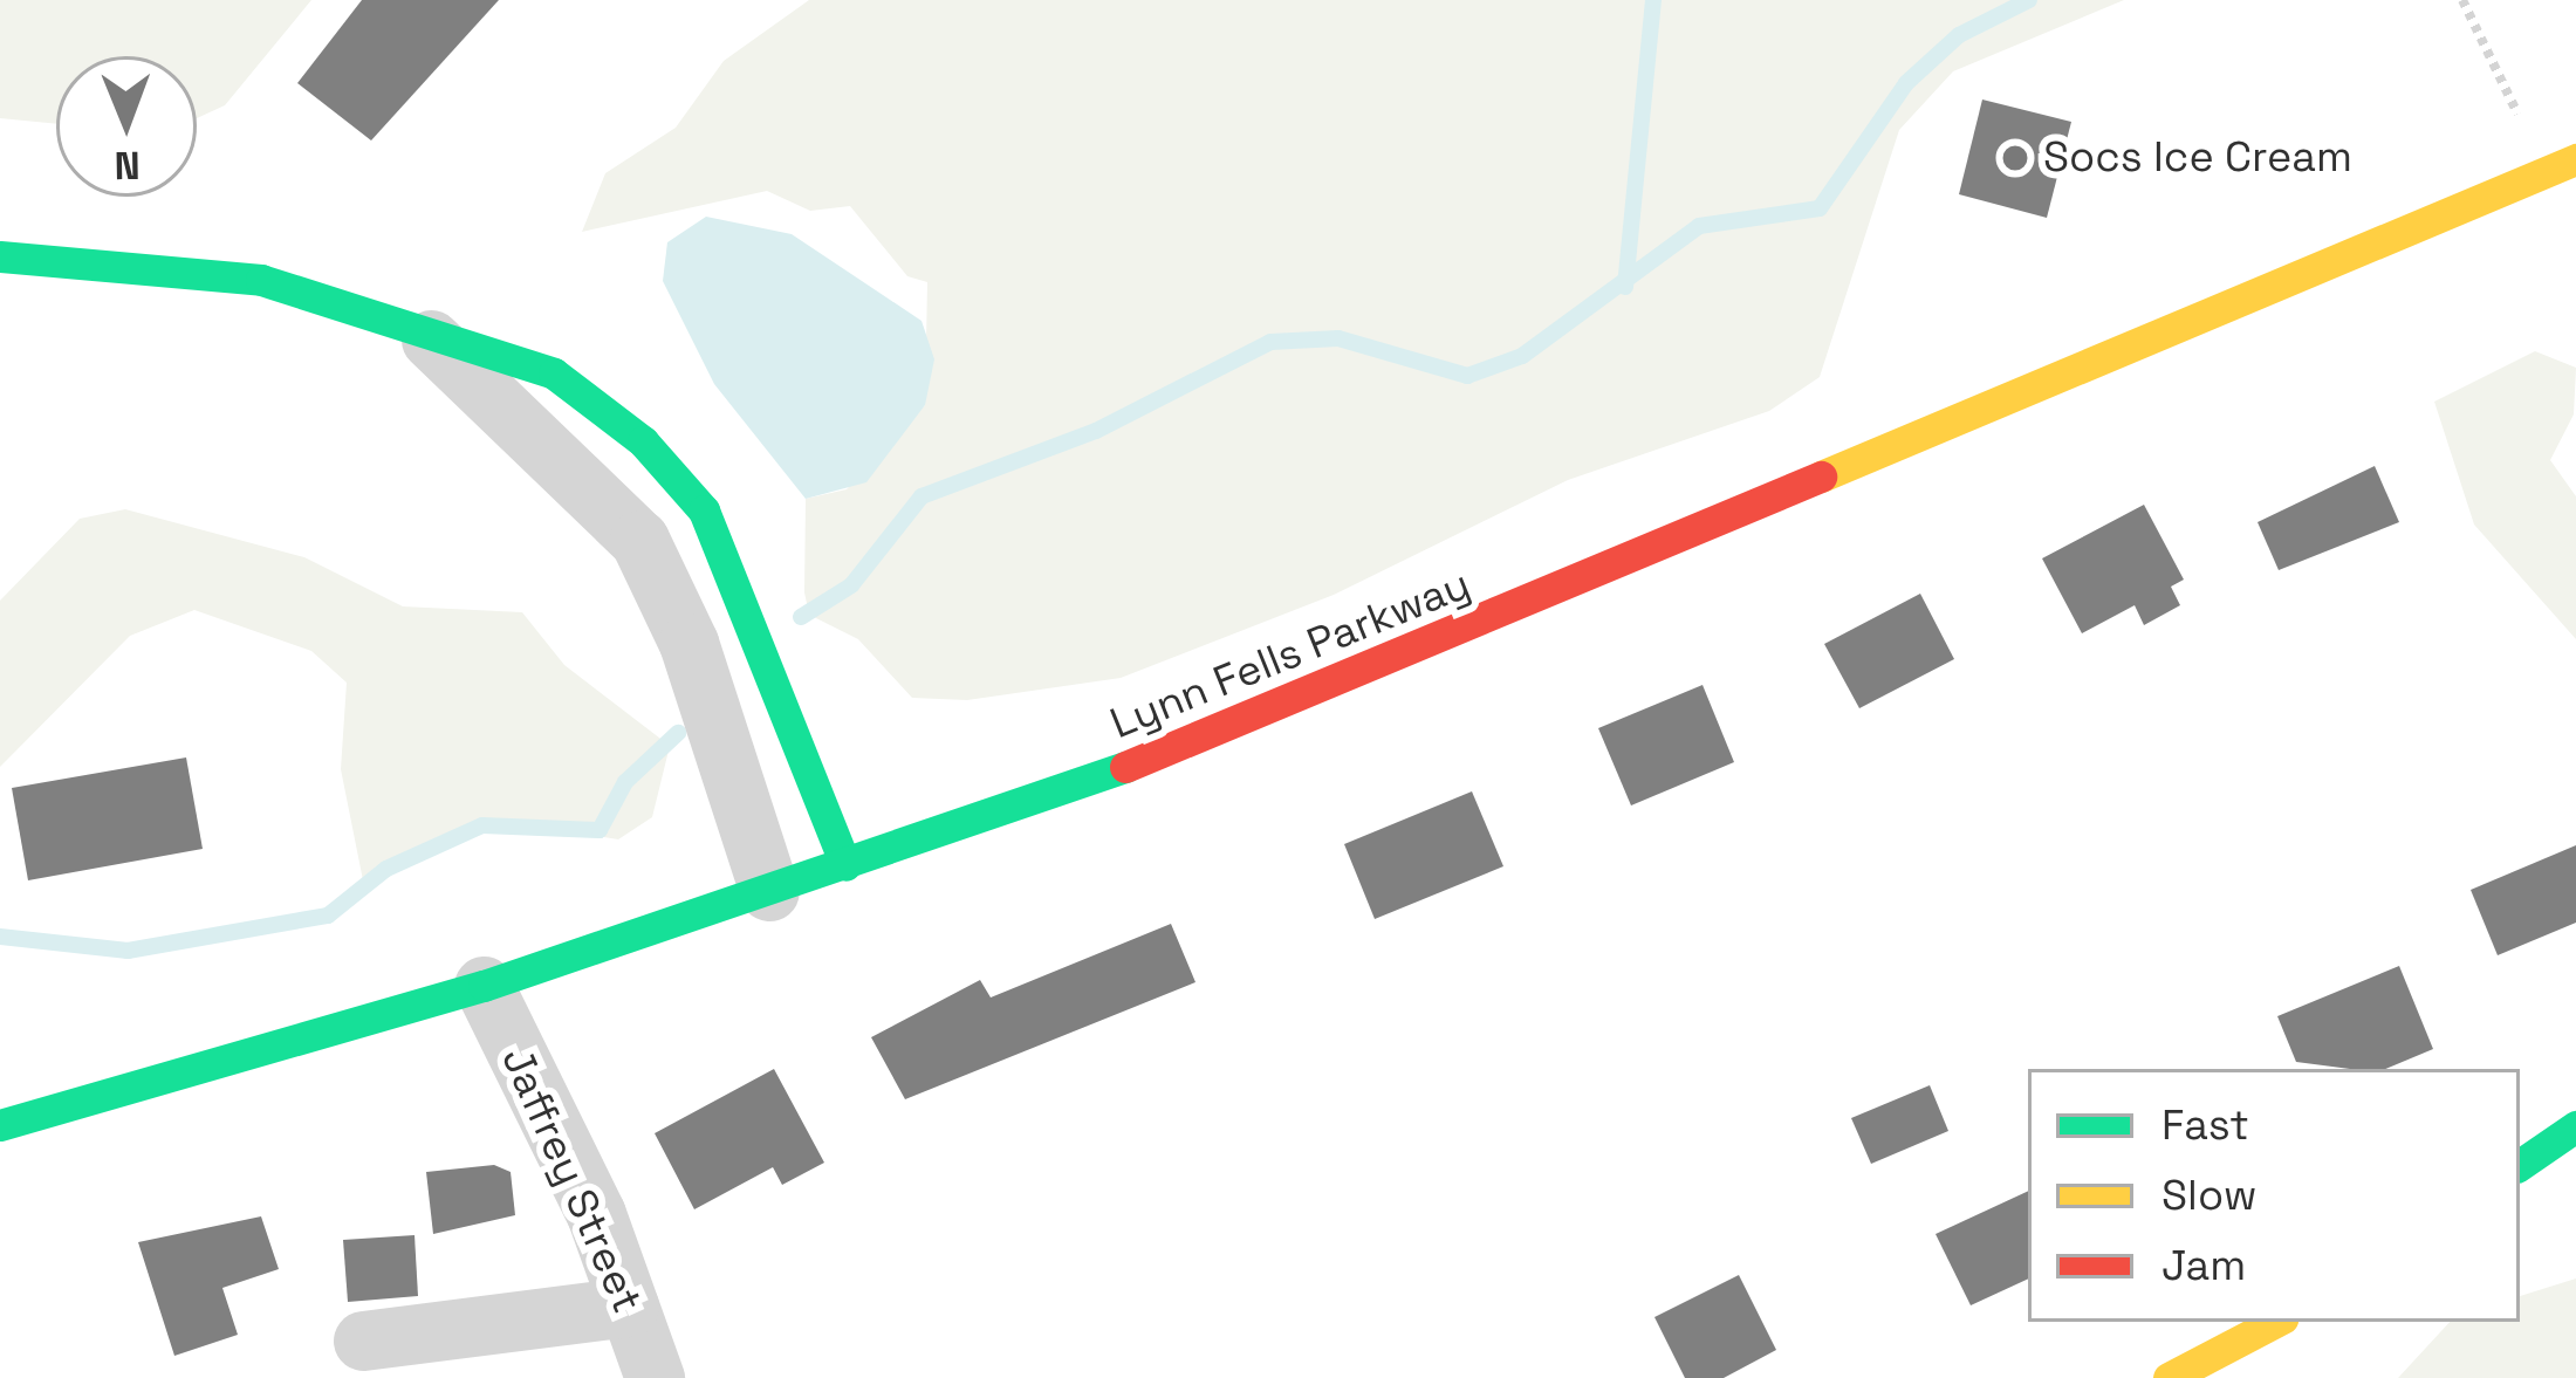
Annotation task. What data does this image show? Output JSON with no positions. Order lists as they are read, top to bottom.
{
  "streets": {
    "main road": ["Lynn Fells Parkway"],
    "street": ["Jaffrey Street"]
  },
  "crossings": [
    ["Lynn Fells Parkway", "Jaffrey Street"]
  ],
  "places": ["Socs Ice Cream"],
  "legend": ["Fast", "Slow", "Jam"],
  "north": "bottom"
}
